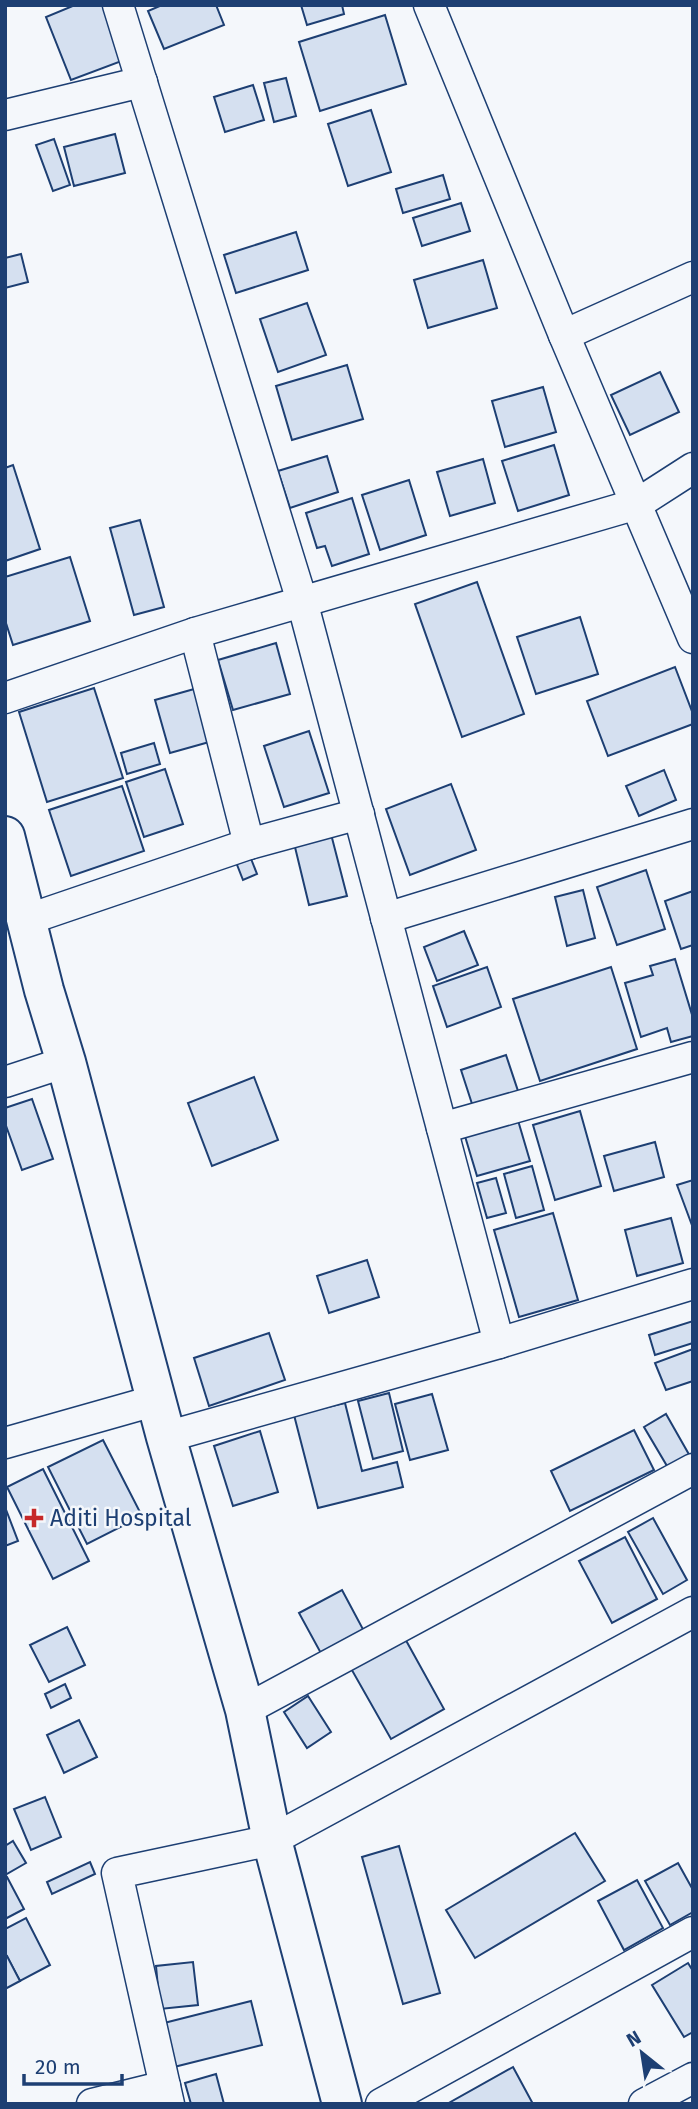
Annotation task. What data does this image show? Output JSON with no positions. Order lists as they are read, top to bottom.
{
  "places": {
    "health": ["Aditi Hospital"]
  },
  "scale_bar": "20 m",
  "north": "top left"
}
